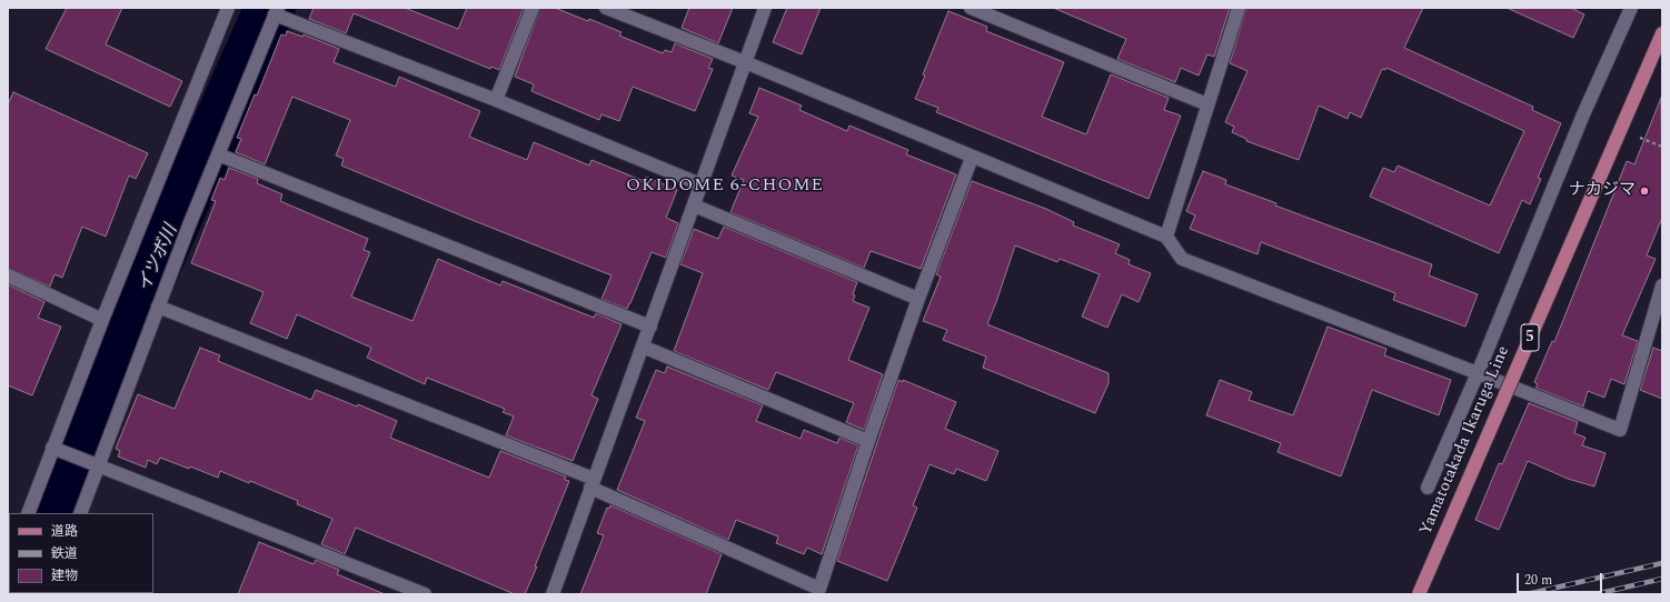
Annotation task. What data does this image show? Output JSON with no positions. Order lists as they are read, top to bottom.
{
  "streets": {
    "main road": ["5", "Yamatotakada Ikaruga Line"]
  },
  "districts": ["OKIDOME 6-CHOME"],
  "water": ["イツボ川"],
  "places": ["ナカジマ"],
  "legend": ["道路", "鉄道", "建物"],
  "scale_bar": "20 m"
}
